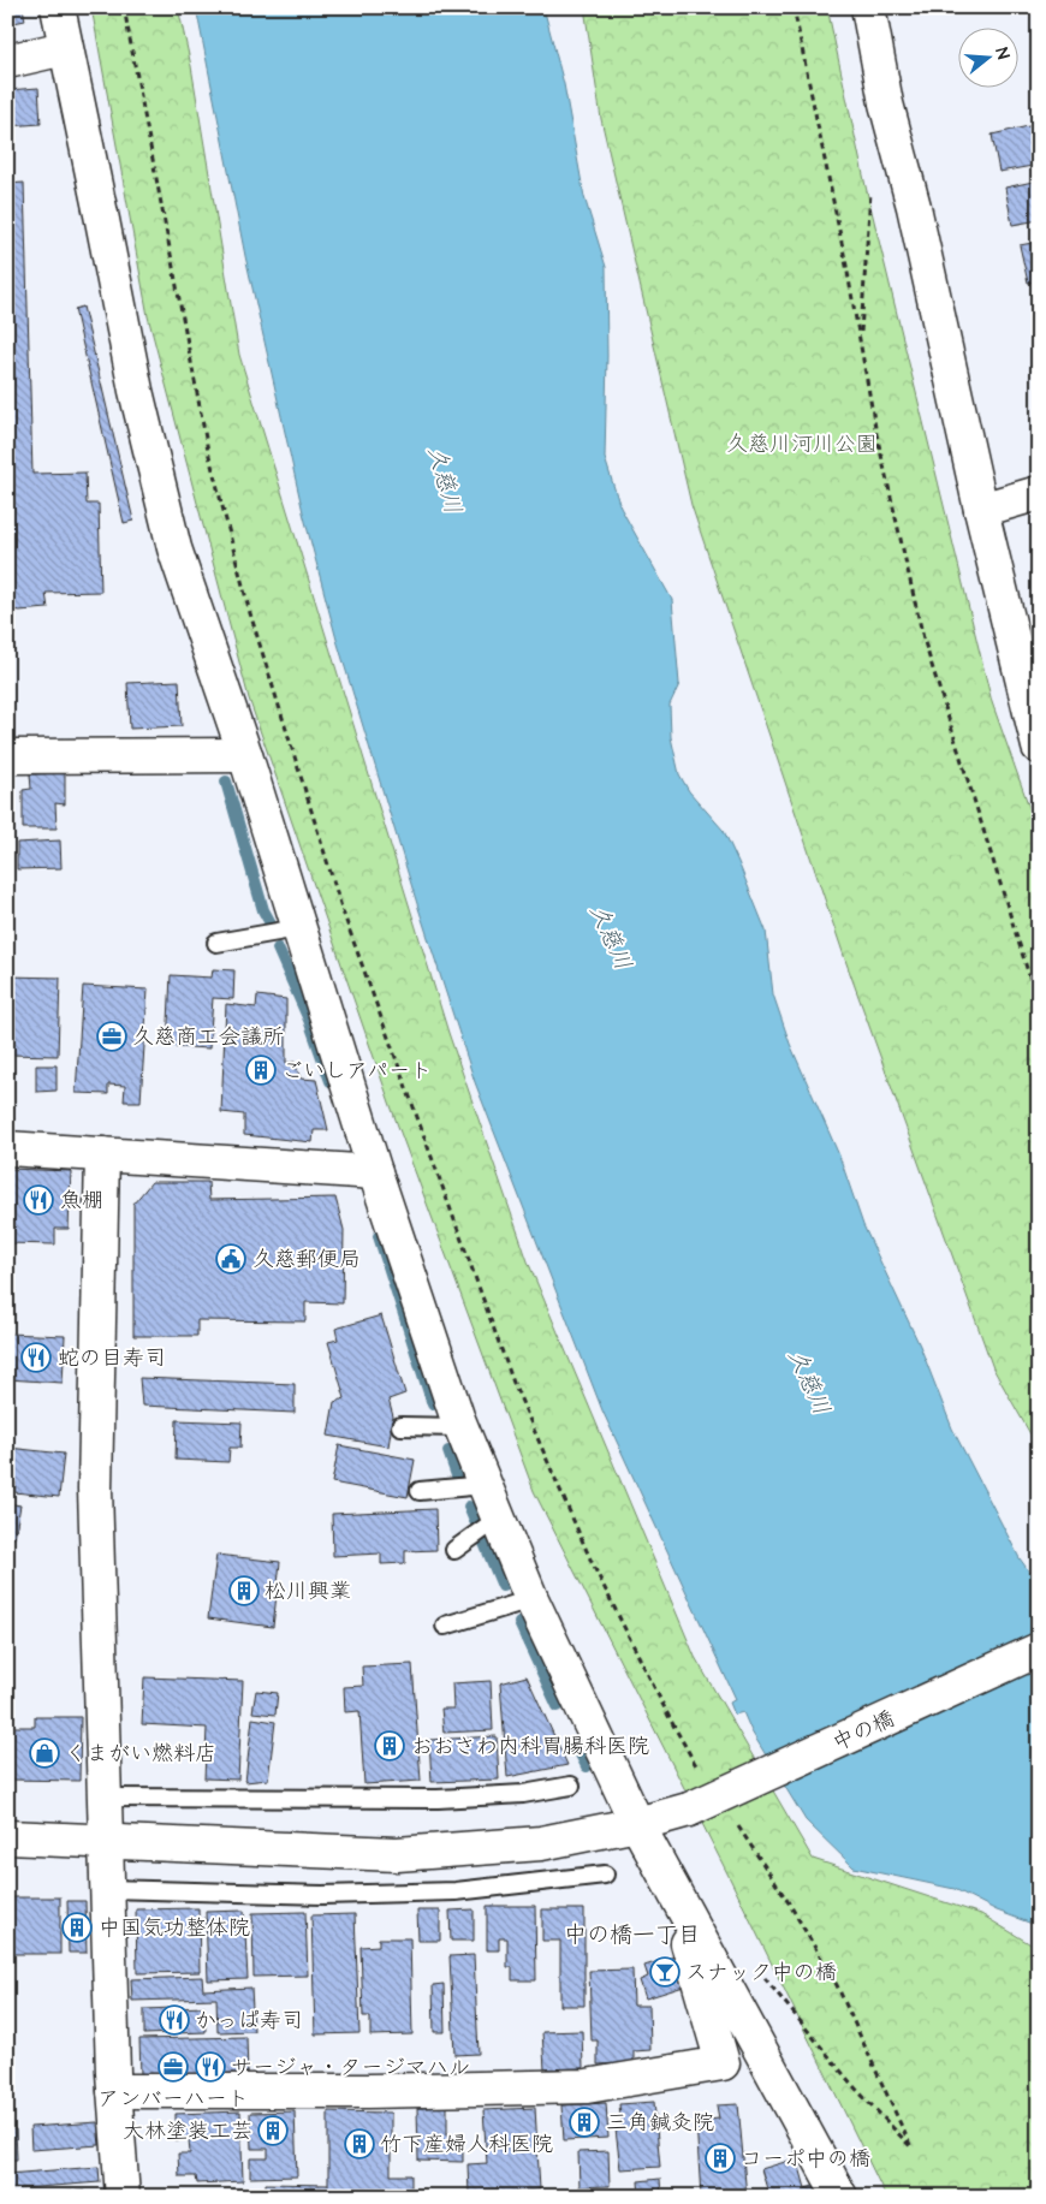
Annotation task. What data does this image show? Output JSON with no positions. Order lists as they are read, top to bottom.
{
  "streets": {
    "street": ["中の橋"]
  },
  "districts": ["中の橋一丁目"],
  "water": ["久慈川"],
  "parks": ["久慈川河川公園"],
  "places": {
    "office": ["久慈商工会議所", "アンバーハート"],
    "building": [
      "ごいしアパート",
      "松川興業",
      "おおさわ内科胃腸科医院",
      "中国気功整体院",
      "三角鍼灸院",
      "大林塗装工芸",
      "竹下産婦人科医院",
      "コーポ中の橋"
    ],
    "restaurant": [
      "魚棚",
      "蛇の目寿司",
      "かっぱ寿司",
      "サージャ・タージマハル"
    ],
    "public building": ["久慈郵便局"],
    "shop": ["くまがい燃料店"],
    "bar": ["スナック中の橋"]
  },
  "north": "right"
}
